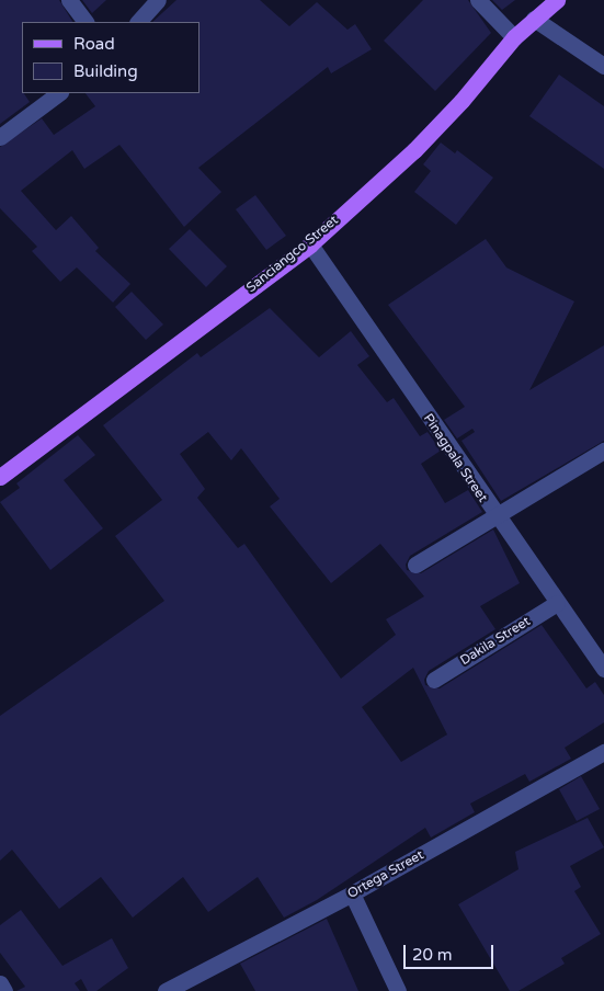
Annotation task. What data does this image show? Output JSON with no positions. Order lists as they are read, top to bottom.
{
  "streets": {
    "main road": ["Sanciangco Street"],
    "street": ["Pinagpala Street", "Dakila Street", "Ortega Street"]
  },
  "crossings": [
    ["Sanciangco Street", "Pinagpala Street"],
    ["Pinagpala Street", "Dakila Street"]
  ],
  "legend": ["Road", "Building"],
  "scale_bar": "20 m"
}
